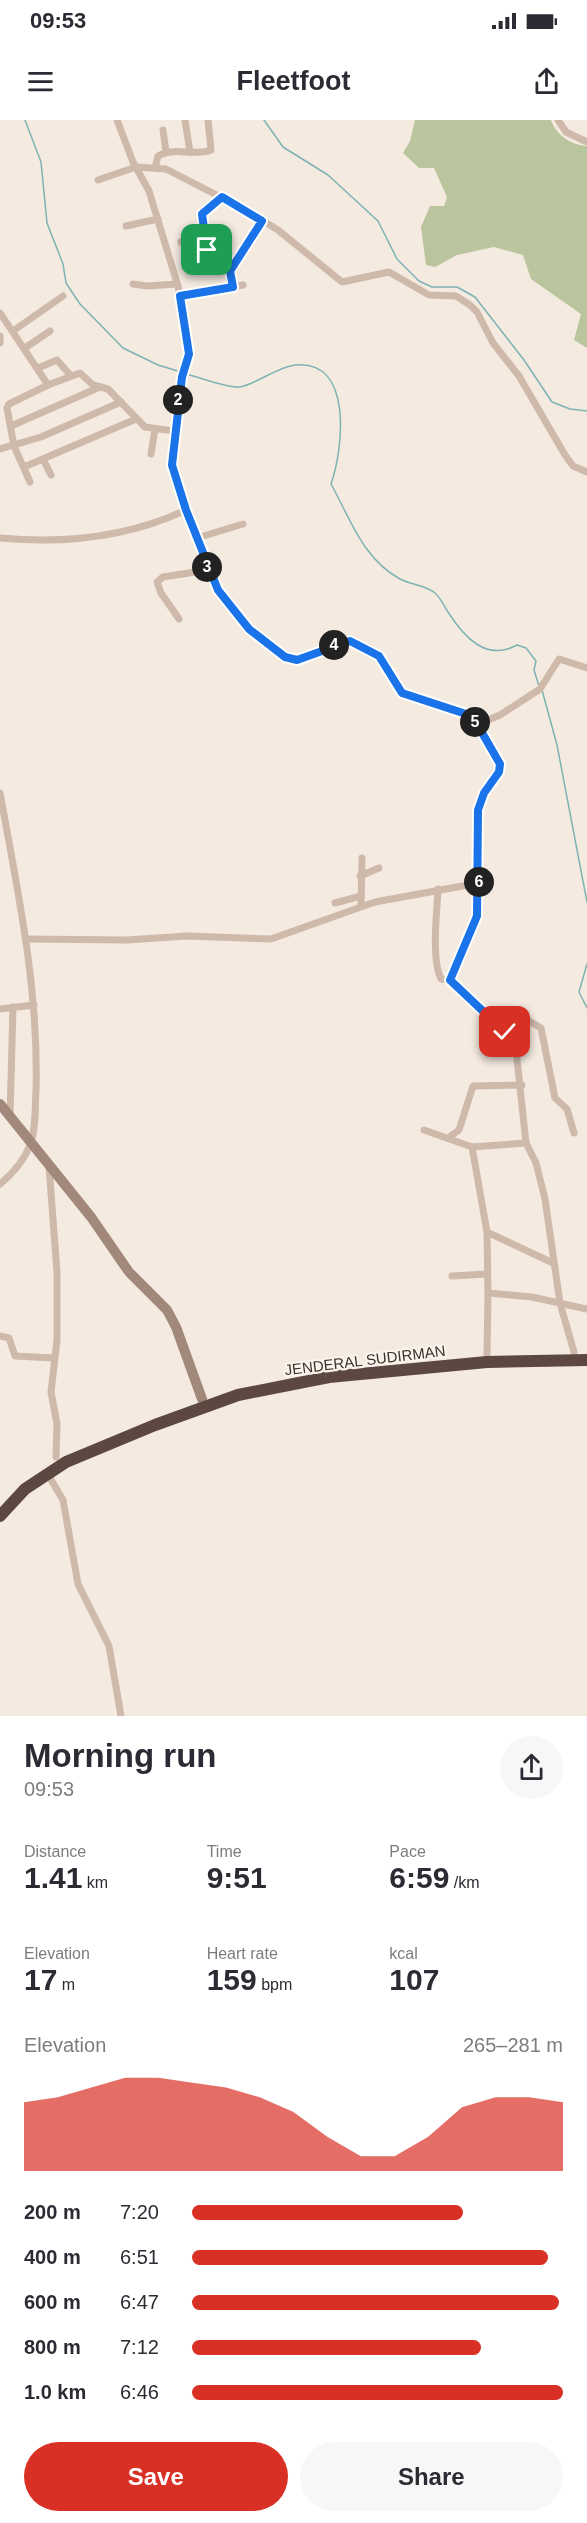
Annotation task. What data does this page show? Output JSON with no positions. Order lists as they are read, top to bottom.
{
  "streets": {
    "highway": ["JENDERAL SUDIRMAN"]
  },
  "page": {
    "status": "09:53",
    "header": "Fleetfoot",
    "pins": [
      "2",
      "3",
      "4",
      "5",
      "6"
    ],
    "heading": ["Morning run", "09:53"],
    "stats": [
      ["Distance", "1.41 km"],
      ["Time", "9:51"],
      ["Pace", "6:59 /km"],
      ["Elevation", "17 m"],
      ["Heart rate", "159 bpm"],
      ["kcal", "107"]
    ],
    "chart": ["Elevation", "265–281 m"],
    "list": [
      {
        "name": "200 m",
        "note": "7:20"
      },
      {
        "name": "400 m",
        "note": "6:51"
      },
      {
        "name": "600 m",
        "note": "6:47"
      },
      {
        "name": "800 m",
        "note": "7:12"
      },
      {
        "name": "1.0 km",
        "note": "6:46"
      }
    ],
    "buttons": ["Save", "Share"]
  }
}
